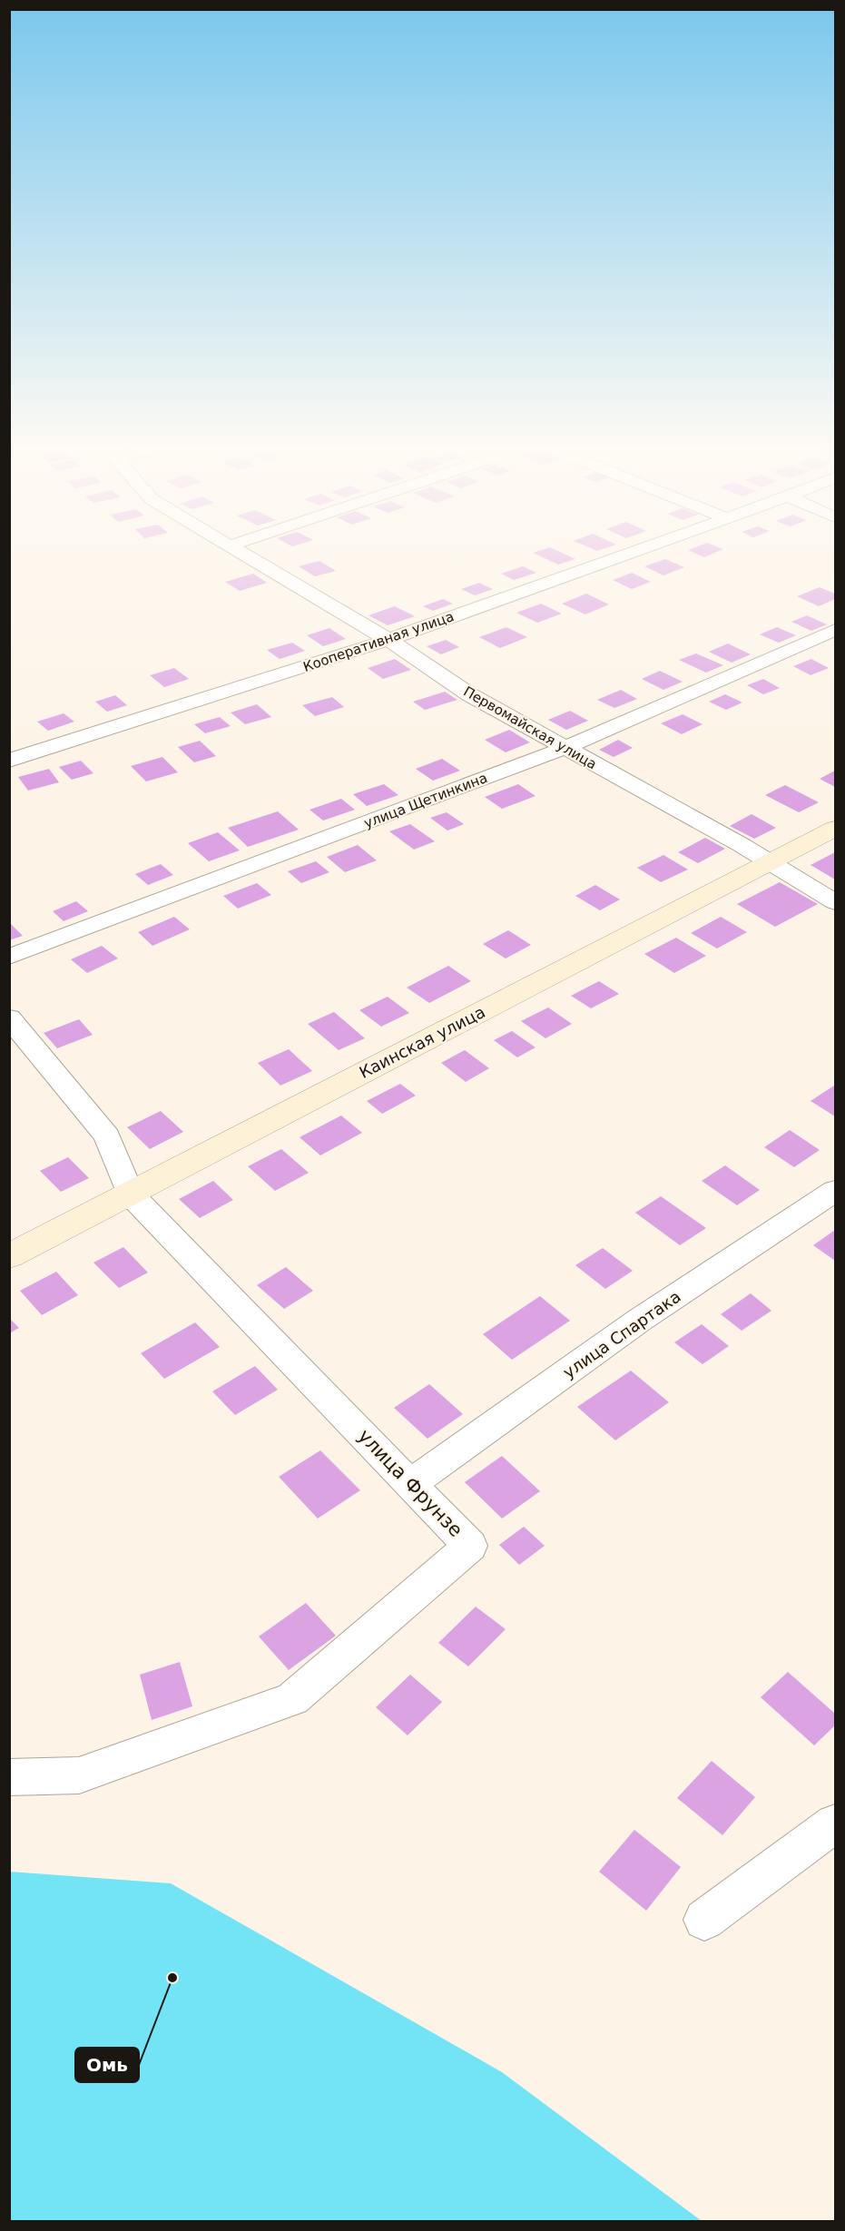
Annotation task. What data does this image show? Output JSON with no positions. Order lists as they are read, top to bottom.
{
  "streets": {
    "main road": ["Каинская улица"],
    "street": [
      "Кооперативная улица",
      "Первомайская улица",
      "улица Щетинкина",
      "улица Спартака",
      "улица Фрунзе"
    ]
  },
  "crossings": [
    ["Кооперативная улица", "Первомайская улица"],
    ["Первомайская улица", "улица Щетинкина"],
    ["Первомайская улица", "Каинская улица"],
    ["Каинская улица", "улица Фрунзе"],
    ["улица Спартака", "улица Фрунзе"]
  ],
  "places": ["Омь"]
}
